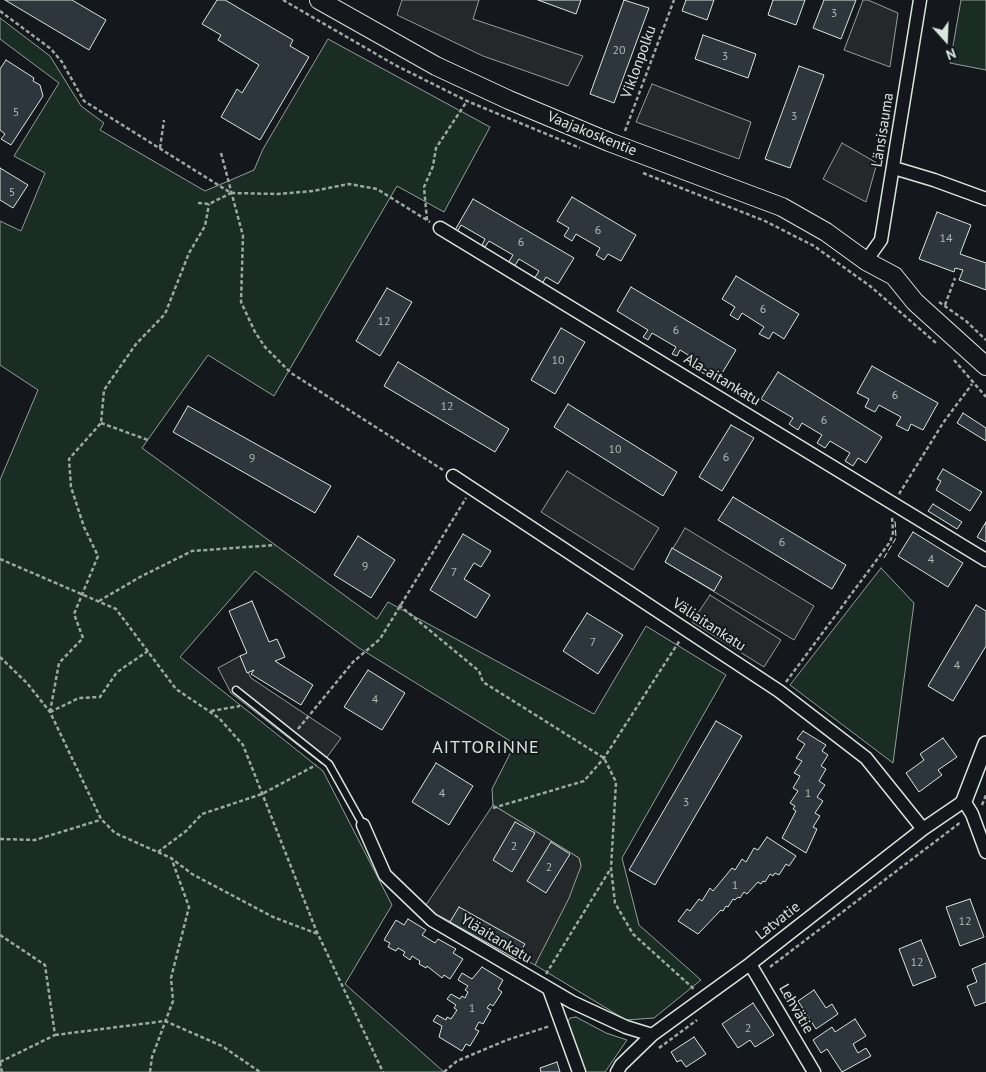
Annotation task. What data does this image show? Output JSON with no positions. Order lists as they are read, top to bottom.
{
  "streets": {
    "main road": ["Vaajakoskentie"],
    "street": [
      "Länsisauma",
      "Ala-aitankatu",
      "Väliaitankatu",
      "Latvatie",
      "Yläaitankatu",
      "Lehvätie"
    ],
    "path": ["Viklonpolku"]
  },
  "crossings": [
    ["Länsisauma", "Vaajakoskentie"],
    ["Väliaitankatu", "Latvatie"],
    ["Latvatie", "Yläaitankatu"],
    ["Latvatie", "Lehvätie"]
  ],
  "districts": ["AITTORINNE"],
  "house_numbers": [
    "3",
    "20",
    "3",
    "5",
    "3",
    "5",
    "6",
    "14",
    "6",
    "6",
    "12",
    "6",
    "10",
    "6",
    "12",
    "6",
    "10",
    "6",
    "9",
    "6",
    "4",
    "9",
    "7",
    "7",
    "4",
    "4",
    "4",
    "1",
    "3",
    "2",
    "2",
    "1",
    "12",
    "12",
    "1",
    "2"
  ],
  "north": "bottom"
}
